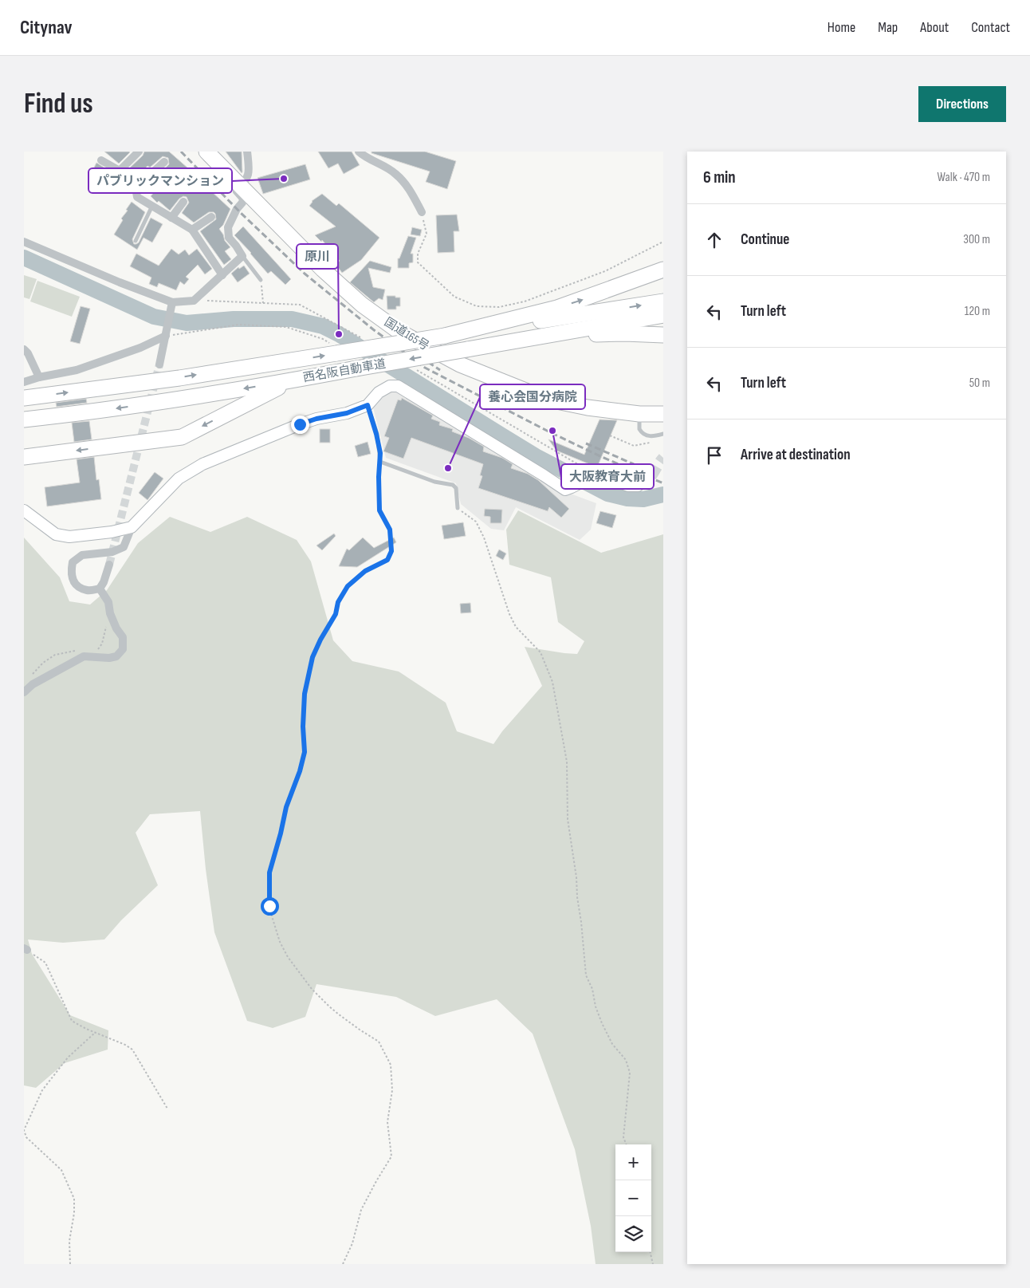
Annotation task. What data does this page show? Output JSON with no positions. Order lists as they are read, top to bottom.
{
  "streets": {
    "highway": ["国道165号", "西名阪自動車道"]
  },
  "places": [
    "パブリックマンション",
    "原川",
    "大阪教育大前",
    "養心会国分病院"
  ],
  "page": {
    "header": "Citynav",
    "nav": [
      "Home",
      "Map",
      "About",
      "Contact"
    ],
    "buttons": "Directions",
    "title": "Find us",
    "heading": ["6 min", "Walk · 470 m"],
    "list": [
      ["Continue", "300 m"],
      ["Turn left", "120 m"],
      ["Turn left", "50 m"],
      "Arrive at destination"
    ],
    "map_buttons": ["+", "−"]
  }
}
